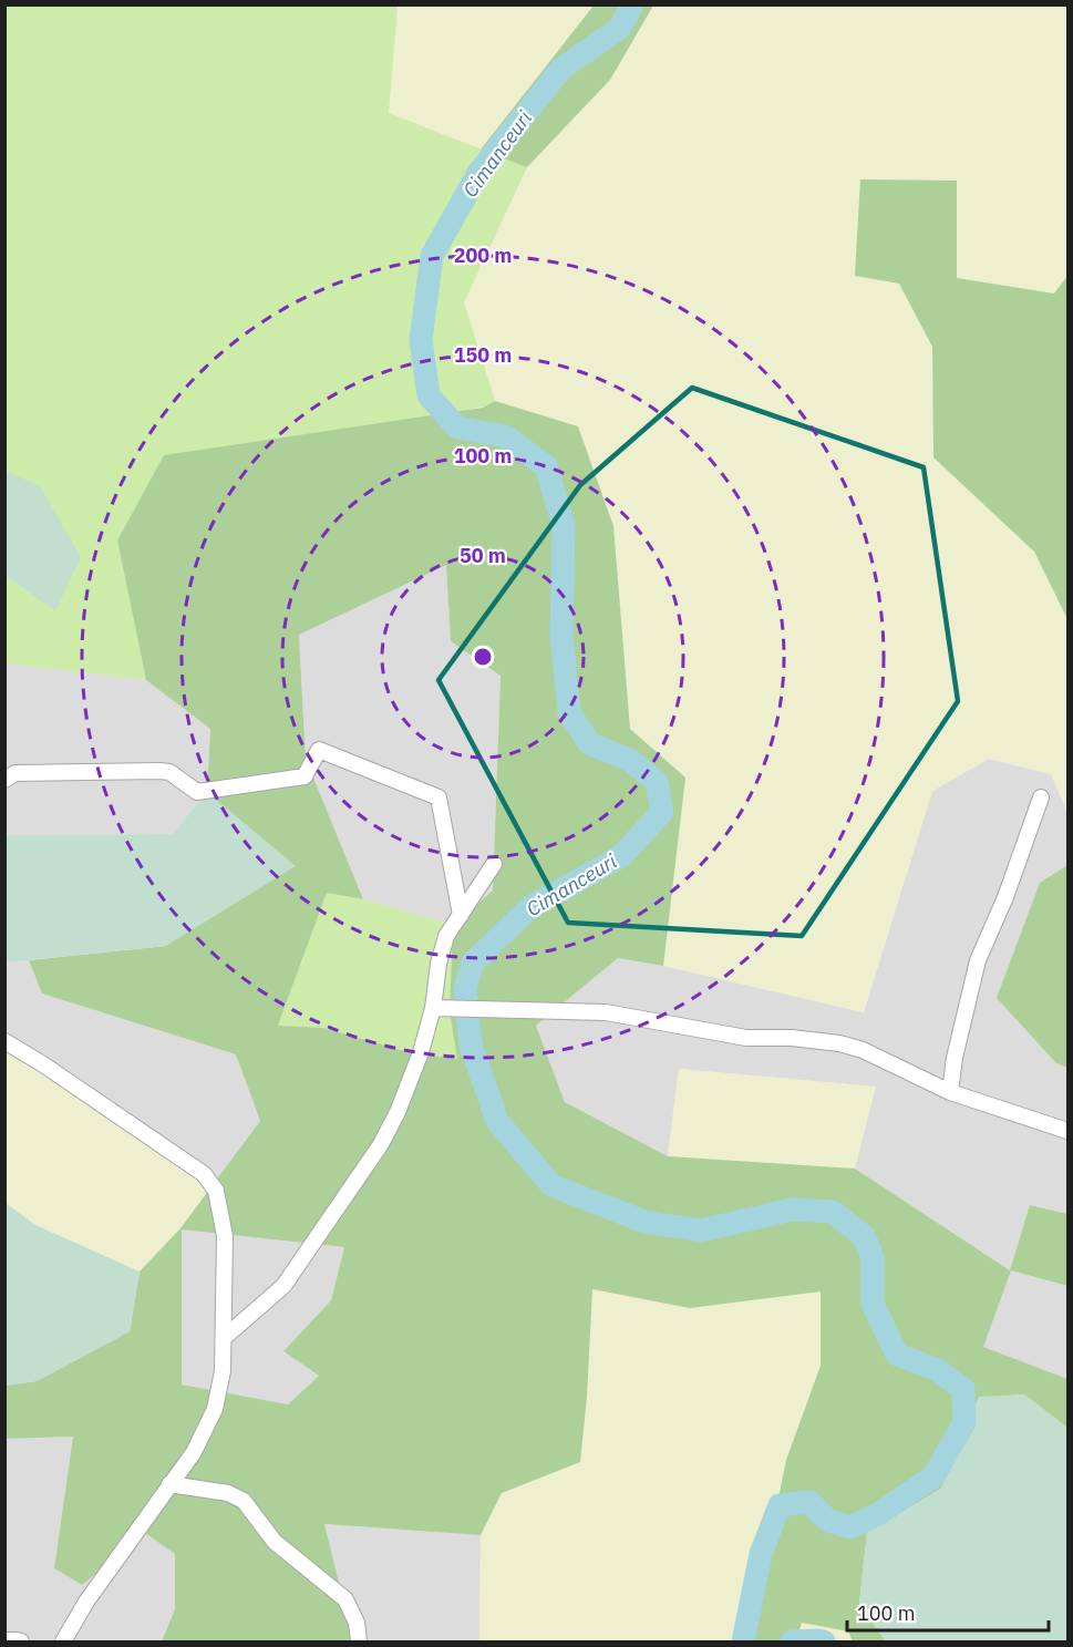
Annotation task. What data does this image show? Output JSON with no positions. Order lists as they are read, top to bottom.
{
  "water": ["Cimanceuri"],
  "scale_bar": "100 m",
  "rings": [
    "200 m",
    "150 m",
    "100 m",
    "50 m"
  ]
}
